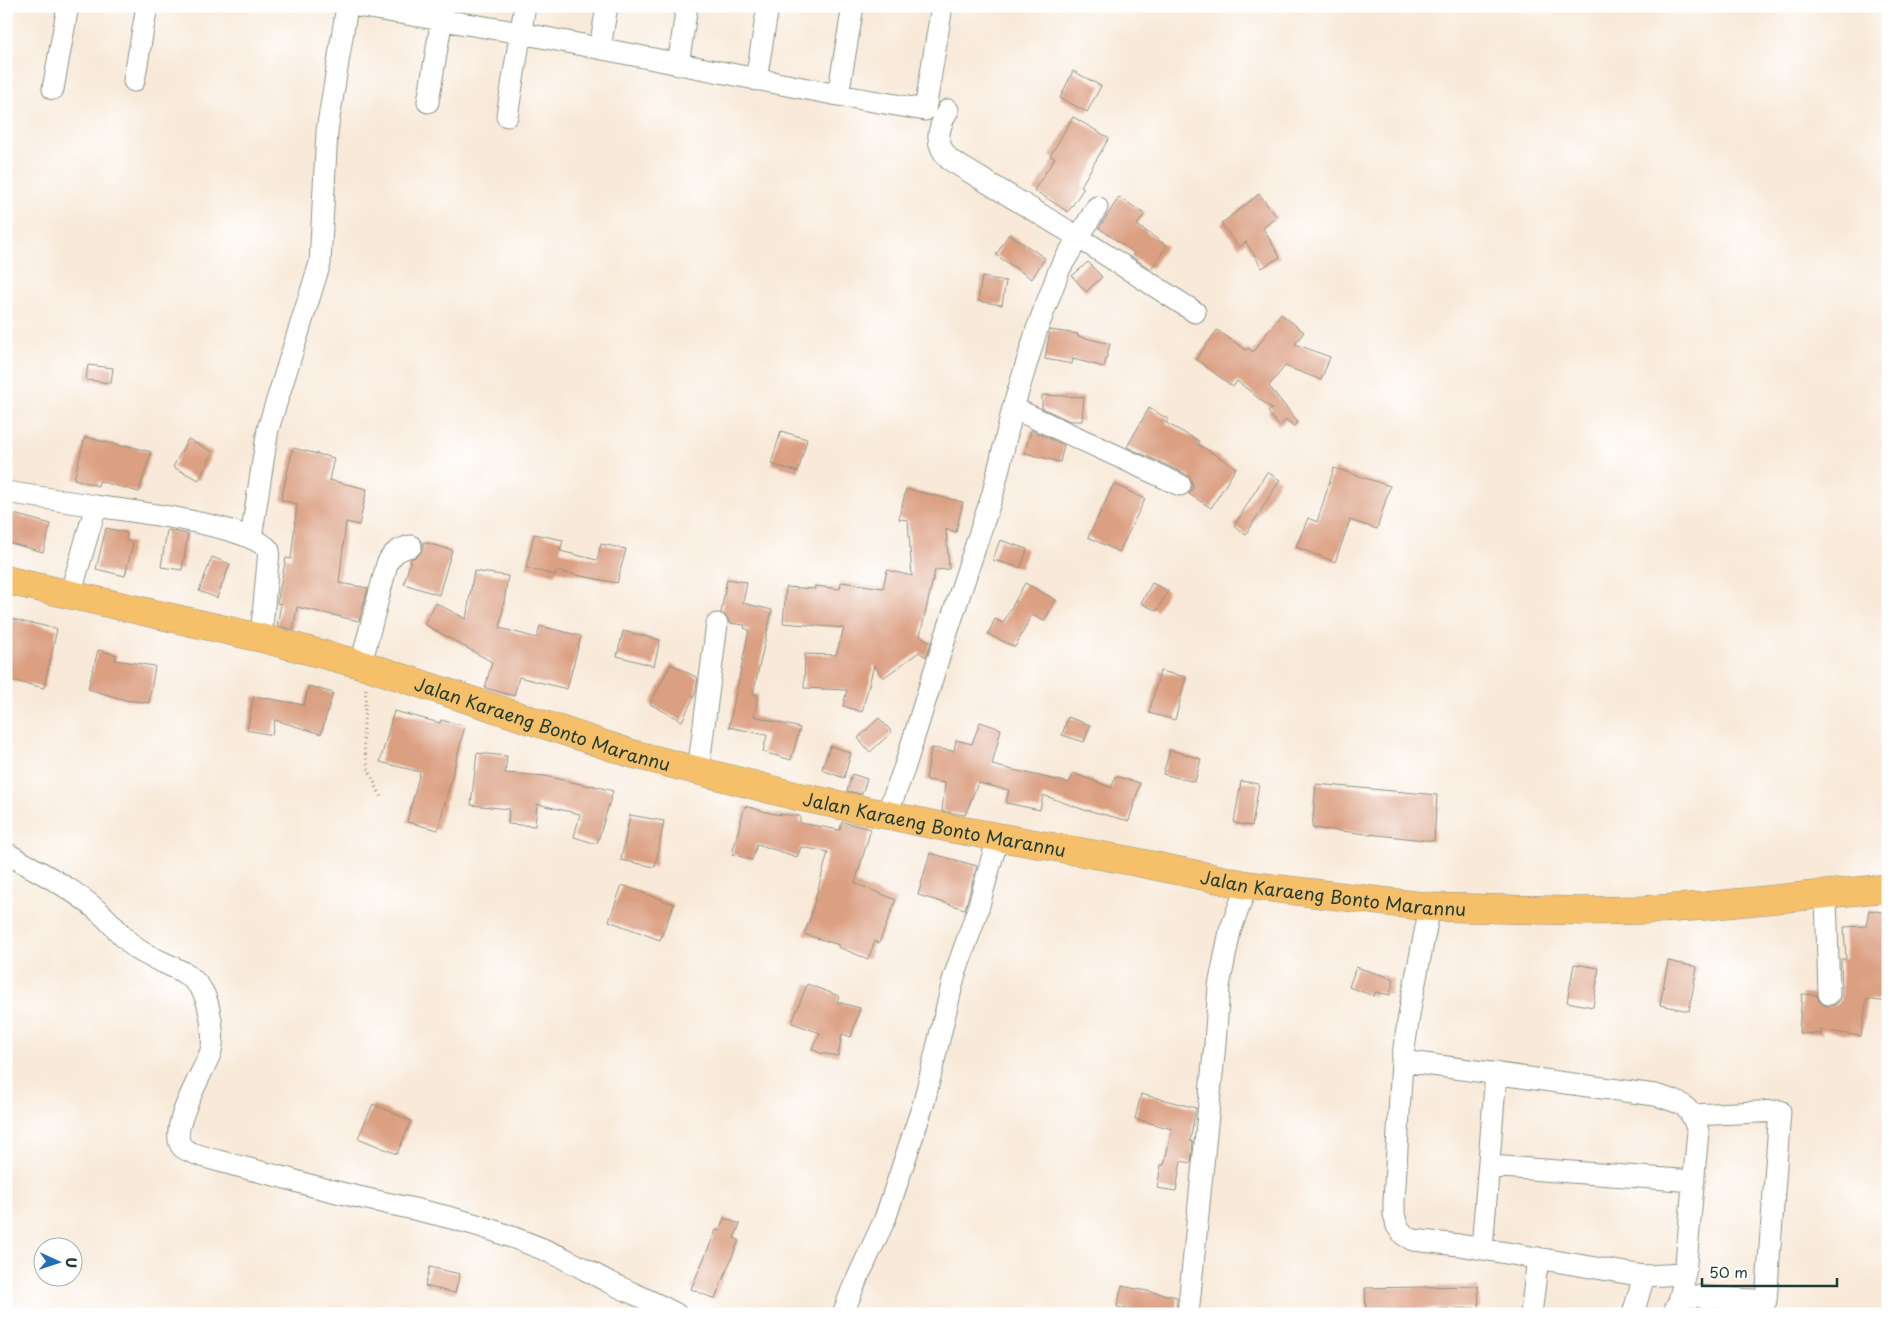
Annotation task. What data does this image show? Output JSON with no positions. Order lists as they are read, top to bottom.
{
  "streets": {
    "main road": ["Jalan Karaeng Bonto Marannu"]
  },
  "scale_bar": "50 m",
  "north": "right"
}
